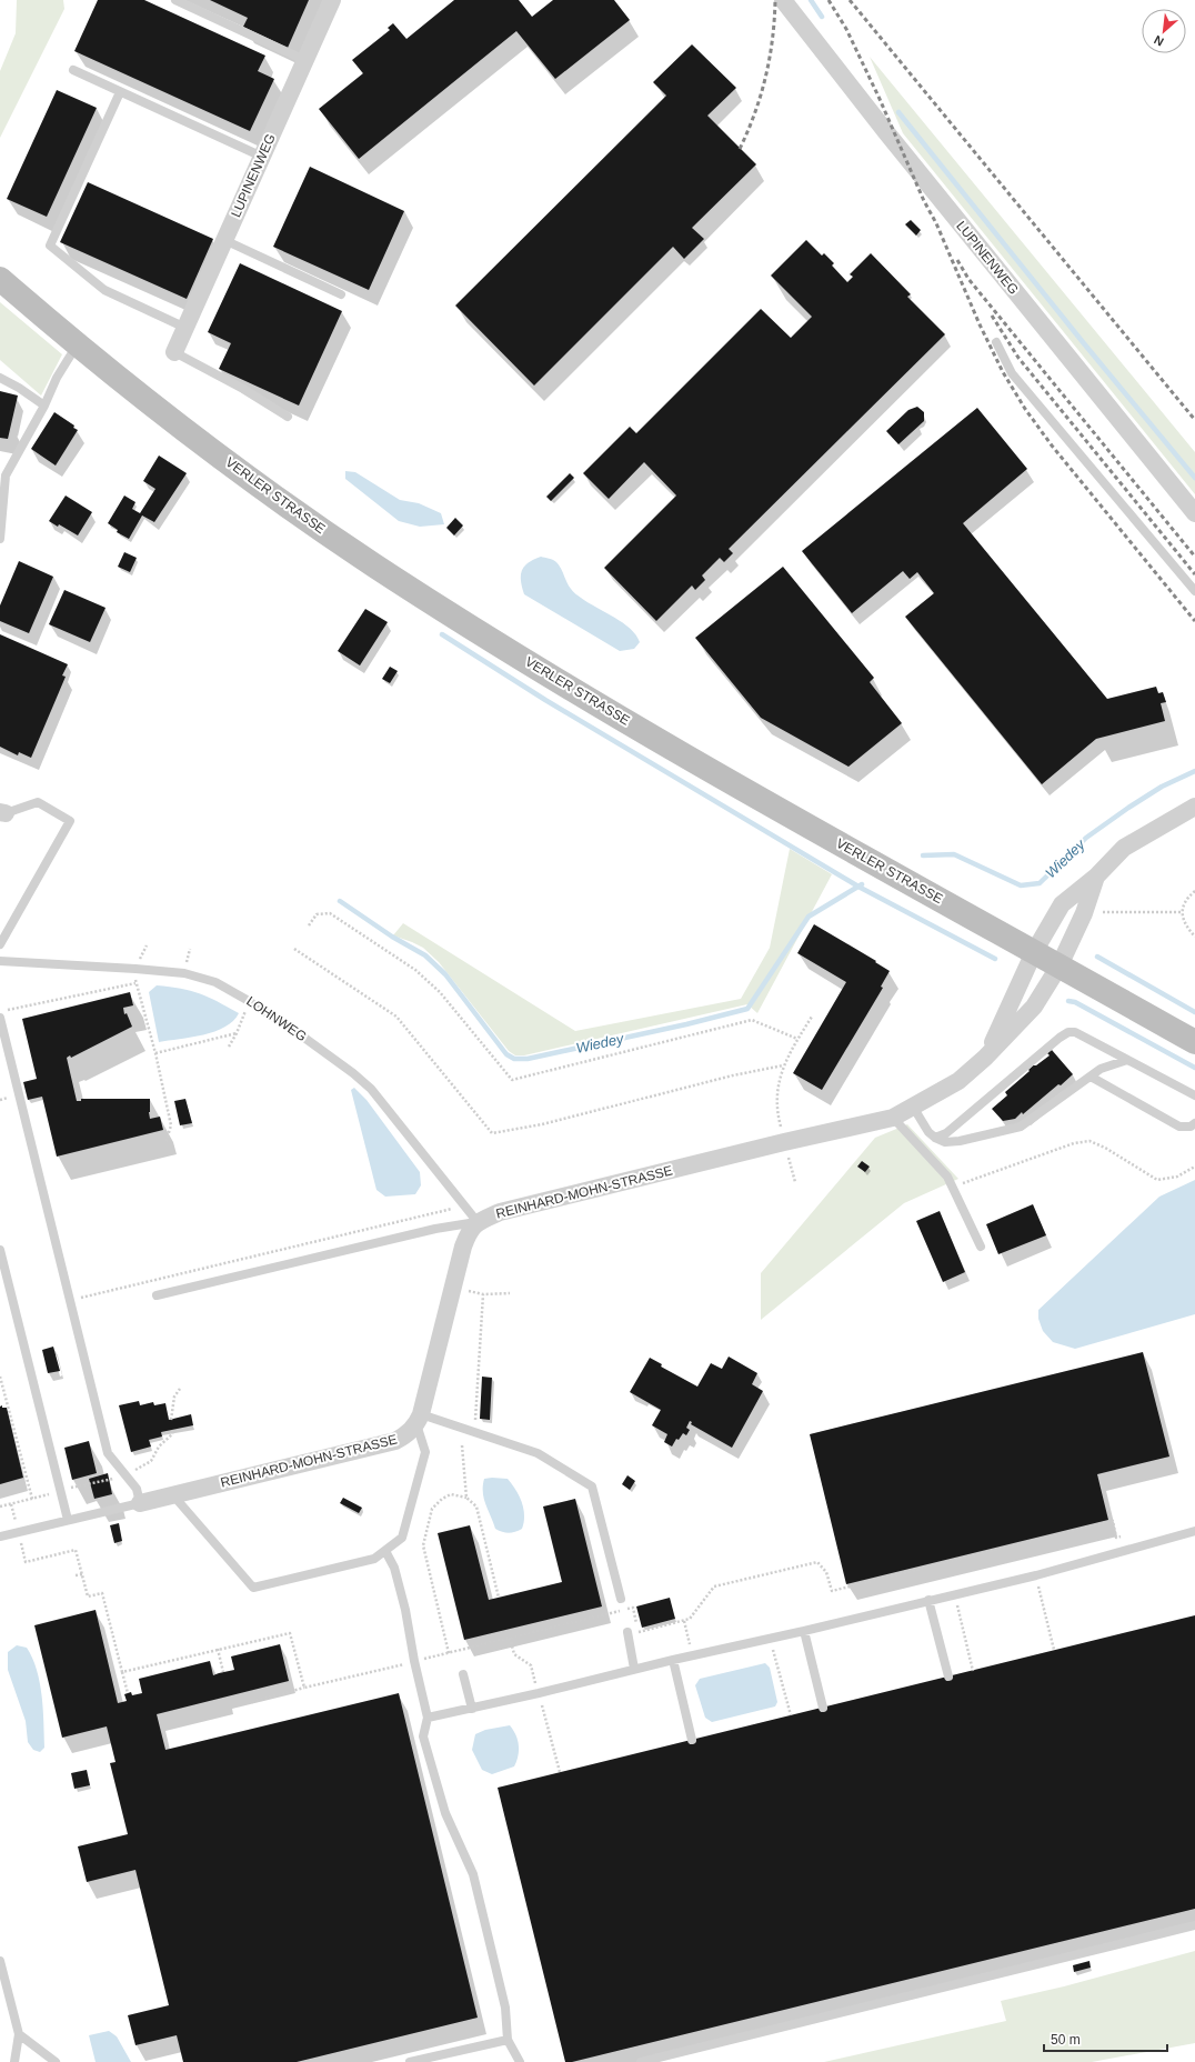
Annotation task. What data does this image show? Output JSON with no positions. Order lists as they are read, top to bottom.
{
  "streets": {
    "main road": ["VERLER STRASSE"],
    "street": ["LUPINENWEG", "REINHARD-MOHN-STRASSE"],
    "lane": ["LOHNWEG"]
  },
  "crossings": [
    ["VERLER STRASSE", "REINHARD-MOHN-STRASSE"],
    ["LOHNWEG", "REINHARD-MOHN-STRASSE"]
  ],
  "water": ["Wiedey"],
  "scale_bar": "50 m",
  "north": "bottom left"
}
